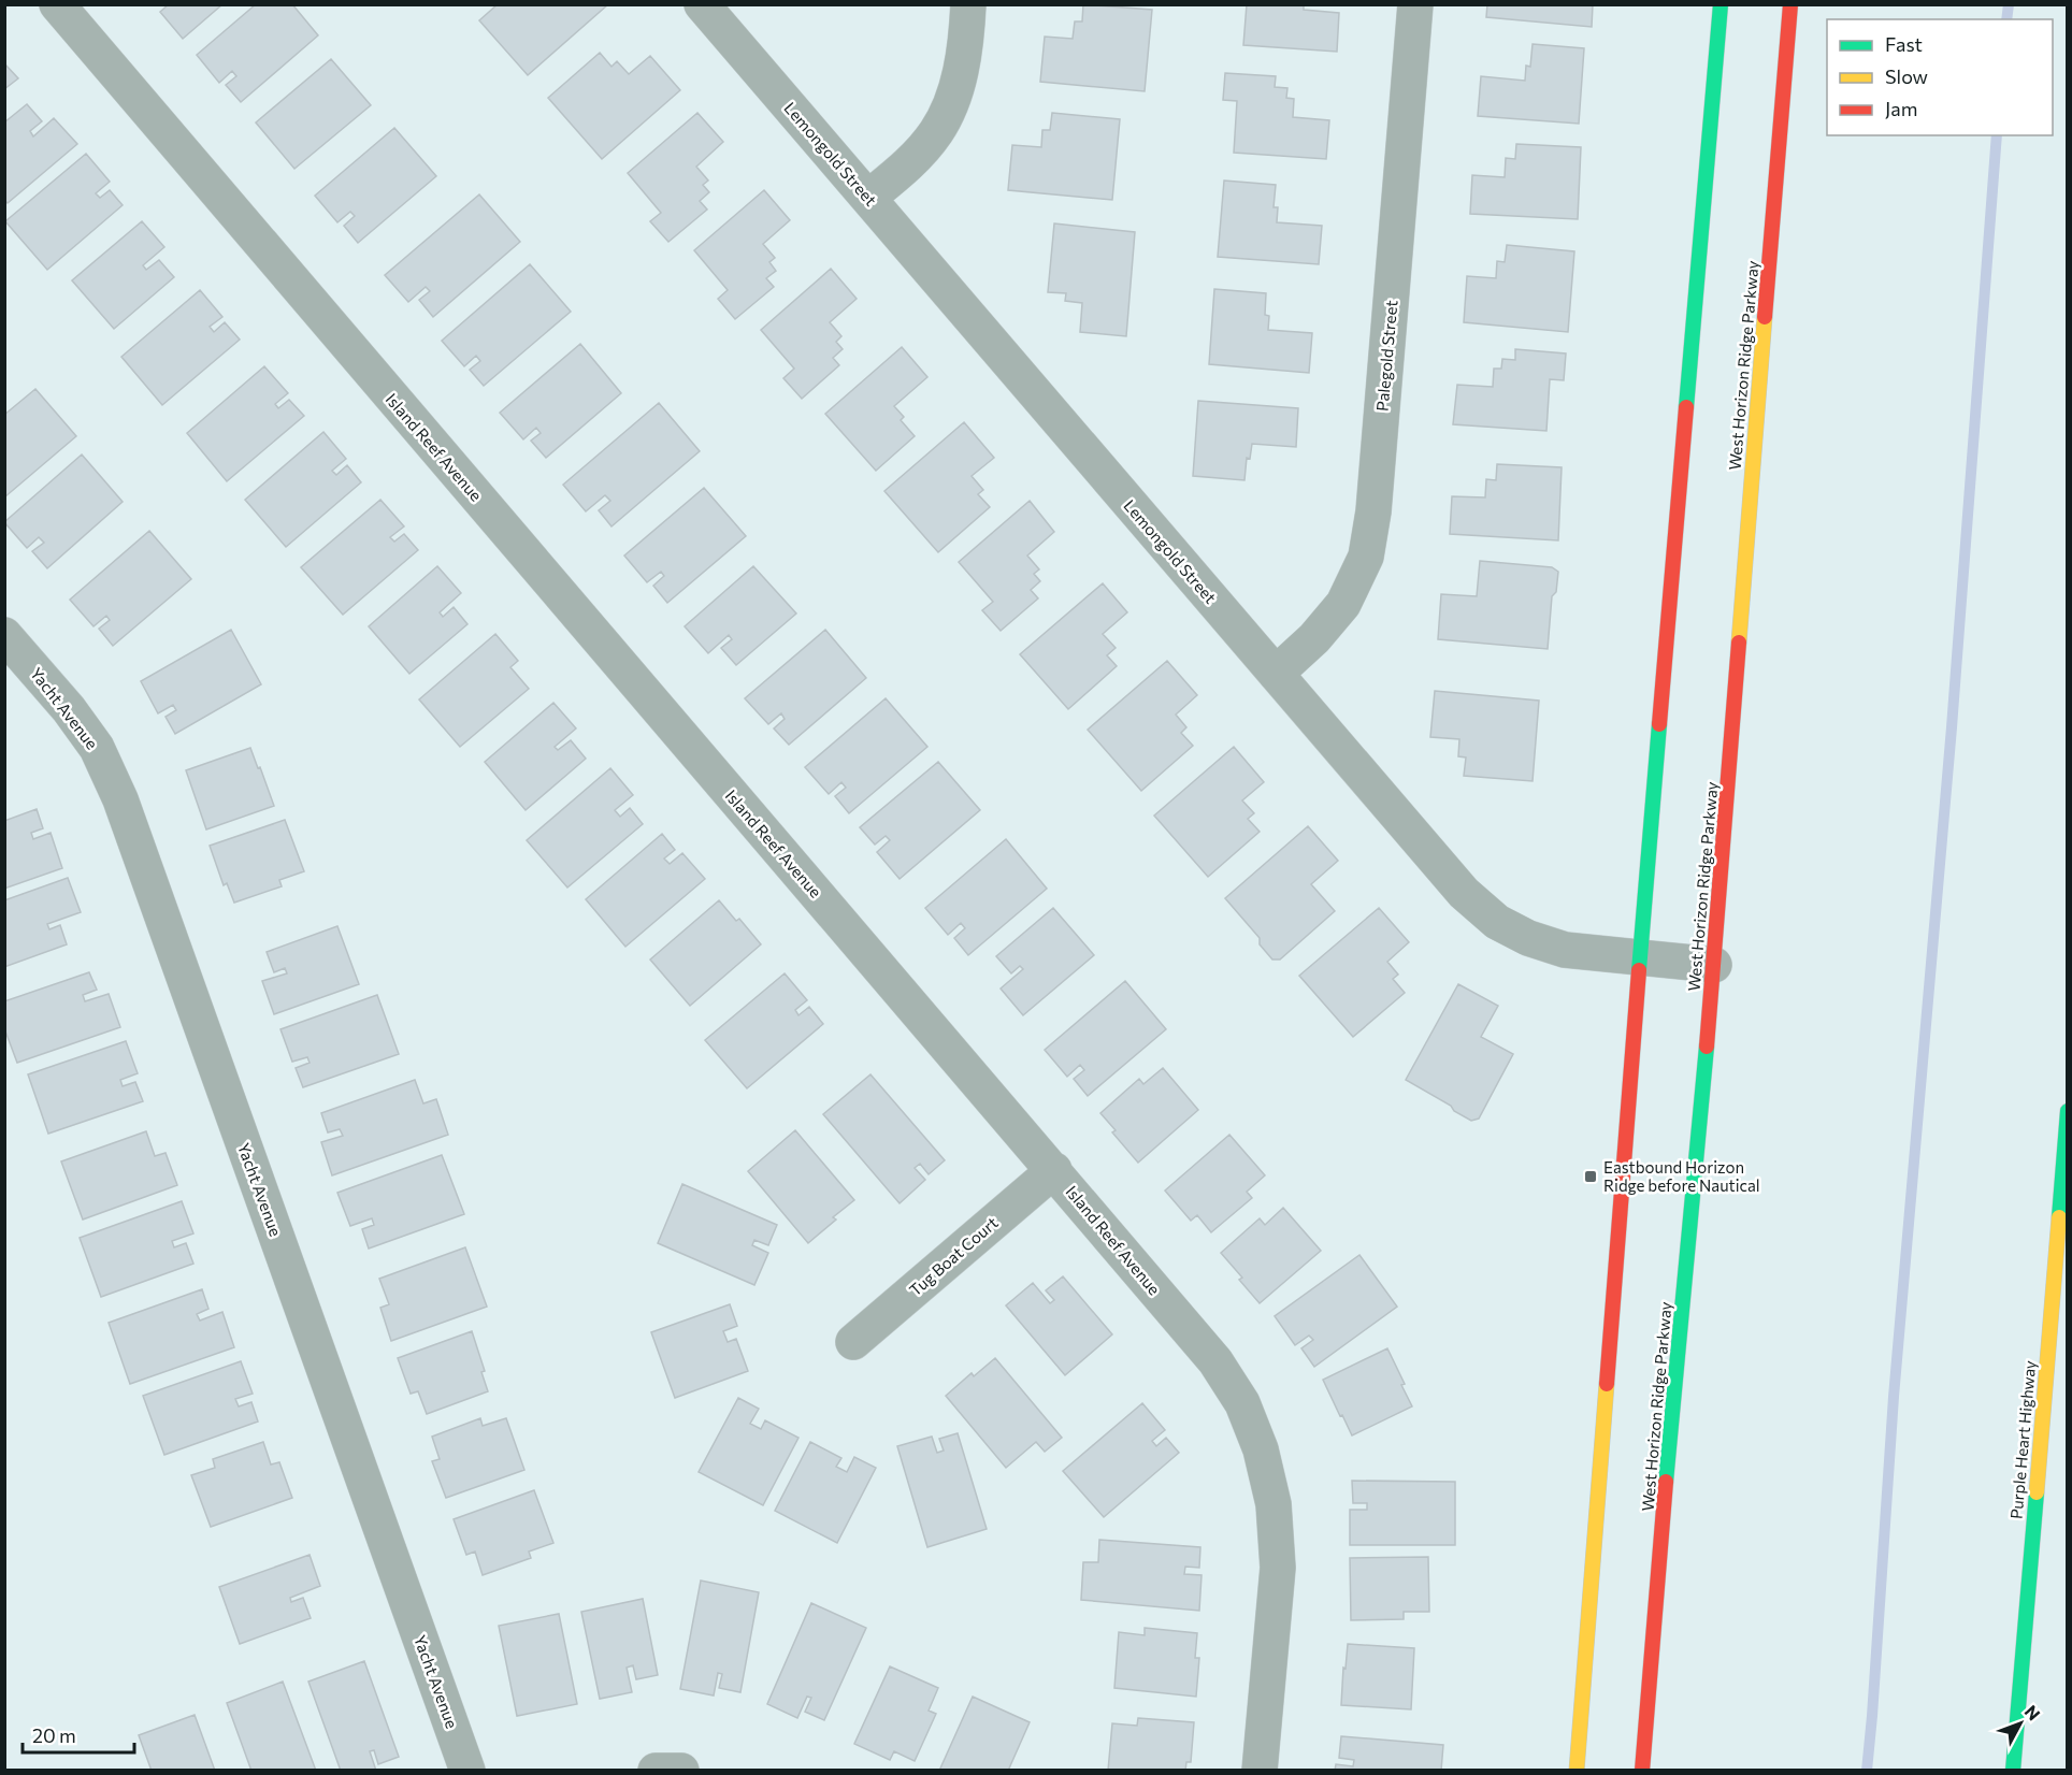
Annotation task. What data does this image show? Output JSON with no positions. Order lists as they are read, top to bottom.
{
  "streets": {
    "main road": ["West Horizon Ridge Parkway", "Purple Heart Highway"],
    "street": [
      "Lemongold Street",
      "Palegold Street",
      "Island Reef Avenue",
      "Yacht Avenue",
      "Tug Boat Court"
    ]
  },
  "crossings": [
    ["Lemongold Street", "Palegold Street"],
    ["Lemongold Street", "West Horizon Ridge Parkway"],
    ["Island Reef Avenue", "Tug Boat Court"]
  ],
  "places": {
    "transit": ["Eastbound Horizon Ridge before Nautical"]
  },
  "legend": ["Fast", "Slow", "Jam"],
  "scale_bar": "20 m",
  "north": "top right"
}
